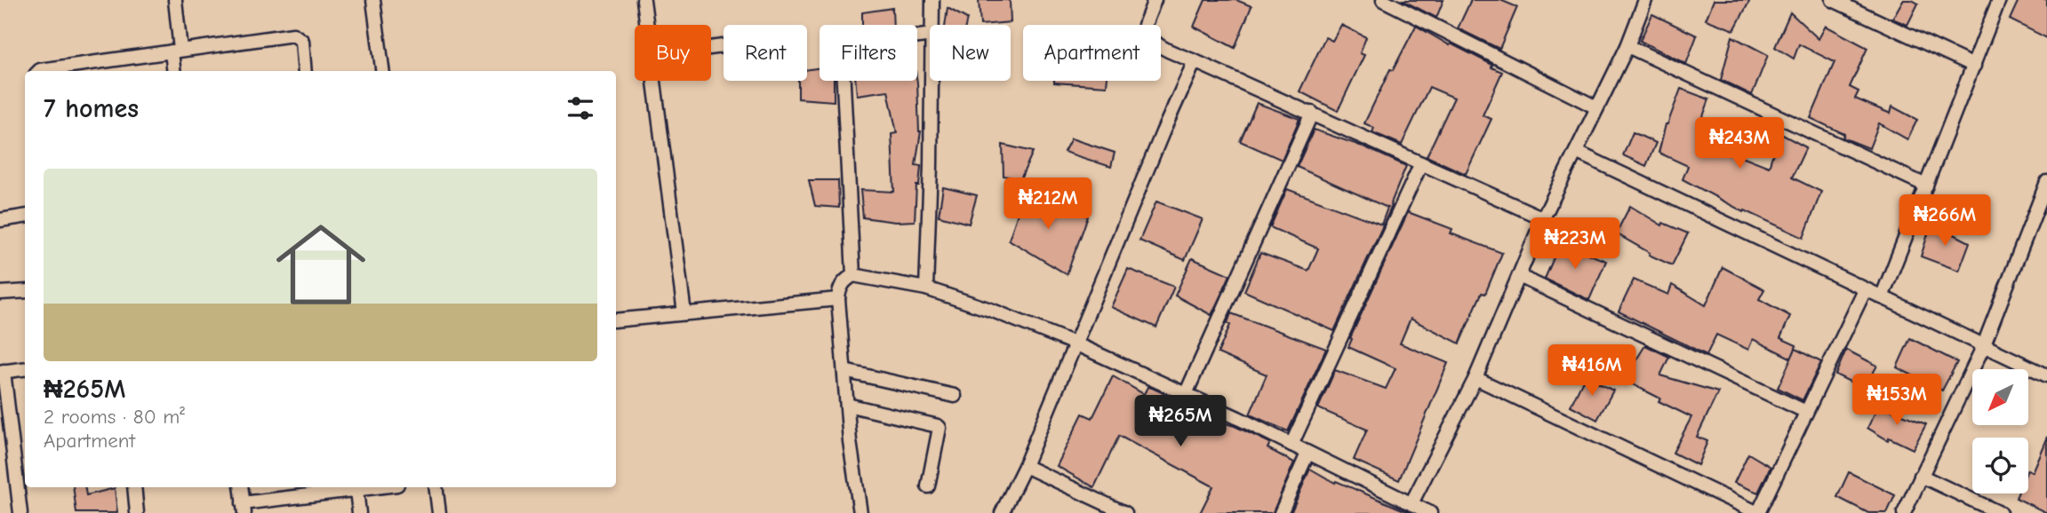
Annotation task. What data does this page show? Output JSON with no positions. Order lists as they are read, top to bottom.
{
  "north": "bottom left",
  "page": {
    "chip": [
      "Buy",
      "Rent",
      "Filters",
      "New",
      "Apartment"
    ],
    "heading": "7 homes",
    "price": [
      "₦243M",
      "₦212M",
      "₦266M",
      "₦223M",
      "₦416M",
      "₦153M",
      "₦265M"
    ],
    "list": [
      {
        "name": "₦265M",
        "note": "2 rooms · 80 m² · Apartment"
      }
    ]
  }
}
